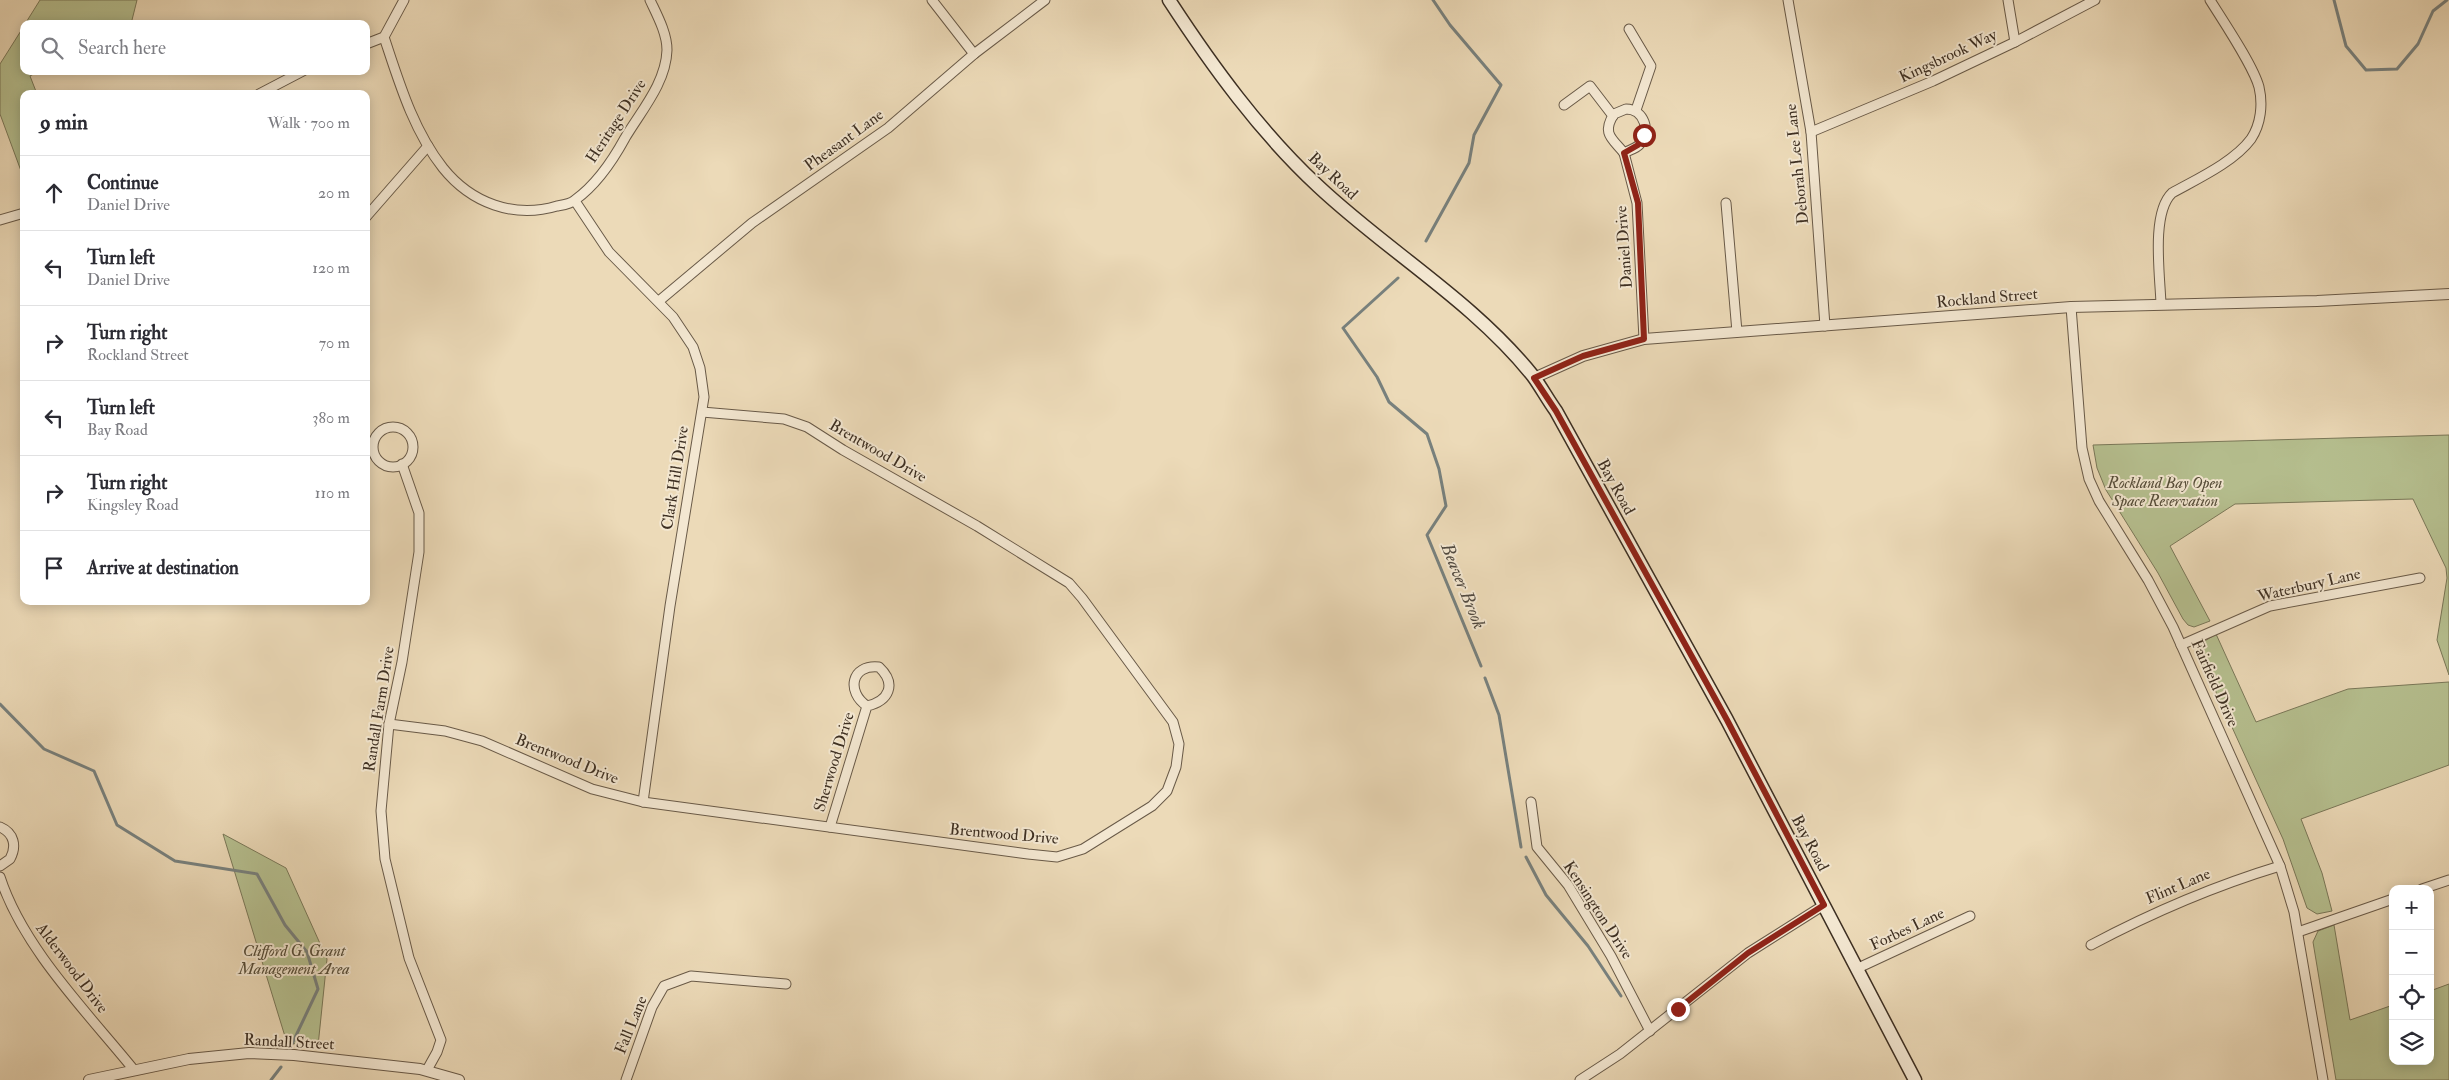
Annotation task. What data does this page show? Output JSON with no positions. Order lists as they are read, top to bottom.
{
  "streets": {
    "main road": ["Bay Road"],
    "street": [
      "Kingsbrook Way",
      "Heritage Drive",
      "Pheasant Lane",
      "Deborah Lee Lane",
      "Daniel Drive",
      "Rockland Street",
      "Brentwood Drive",
      "Clark Hill Drive",
      "Waterbury Lane",
      "Fairfield Drive",
      "Randall Farm Drive",
      "Sherwood Drive",
      "Flint Lane",
      "Kensington Drive",
      "Forbes Lane",
      "Alderwood Drive",
      "Fall Lane",
      "Randall Street"
    ]
  },
  "crossings": [
    ["Kingsbrook Way", "Deborah Lee Lane"],
    ["Heritage Drive", "Clark Hill Drive"],
    ["Pheasant Lane", "Clark Hill Drive"],
    ["Deborah Lee Lane", "Rockland Street"],
    ["Bay Road", "Rockland Street"],
    ["Bay Road", "Forbes Lane"],
    ["Daniel Drive", "Rockland Street"],
    ["Rockland Street", "Fairfield Drive"],
    ["Brentwood Drive", "Clark Hill Drive"],
    ["Brentwood Drive", "Randall Farm Drive"],
    ["Brentwood Drive", "Sherwood Drive"],
    ["Waterbury Lane", "Fairfield Drive"],
    ["Fairfield Drive", "Flint Lane"],
    ["Randall Farm Drive", "Randall Street"],
    ["Alderwood Drive", "Randall Street"]
  ],
  "water": ["Beaver Brook"],
  "parks": ["Rockland Bay Open Space Reservation", "Clifford G. Grant Management Area"],
  "page": {
    "search": "Search here",
    "heading": ["9 min", "Walk · 700 m"],
    "list": [
      ["Continue", "Daniel Drive", "20 m"],
      ["Turn left", "Daniel Drive", "120 m"],
      ["Turn right", "Rockland Street", "70 m"],
      ["Turn left", "Bay Road", "380 m"],
      ["Turn right", "Kingsley Road", "110 m"],
      "Arrive at destination"
    ],
    "map_buttons": ["+", "−"]
  }
}
